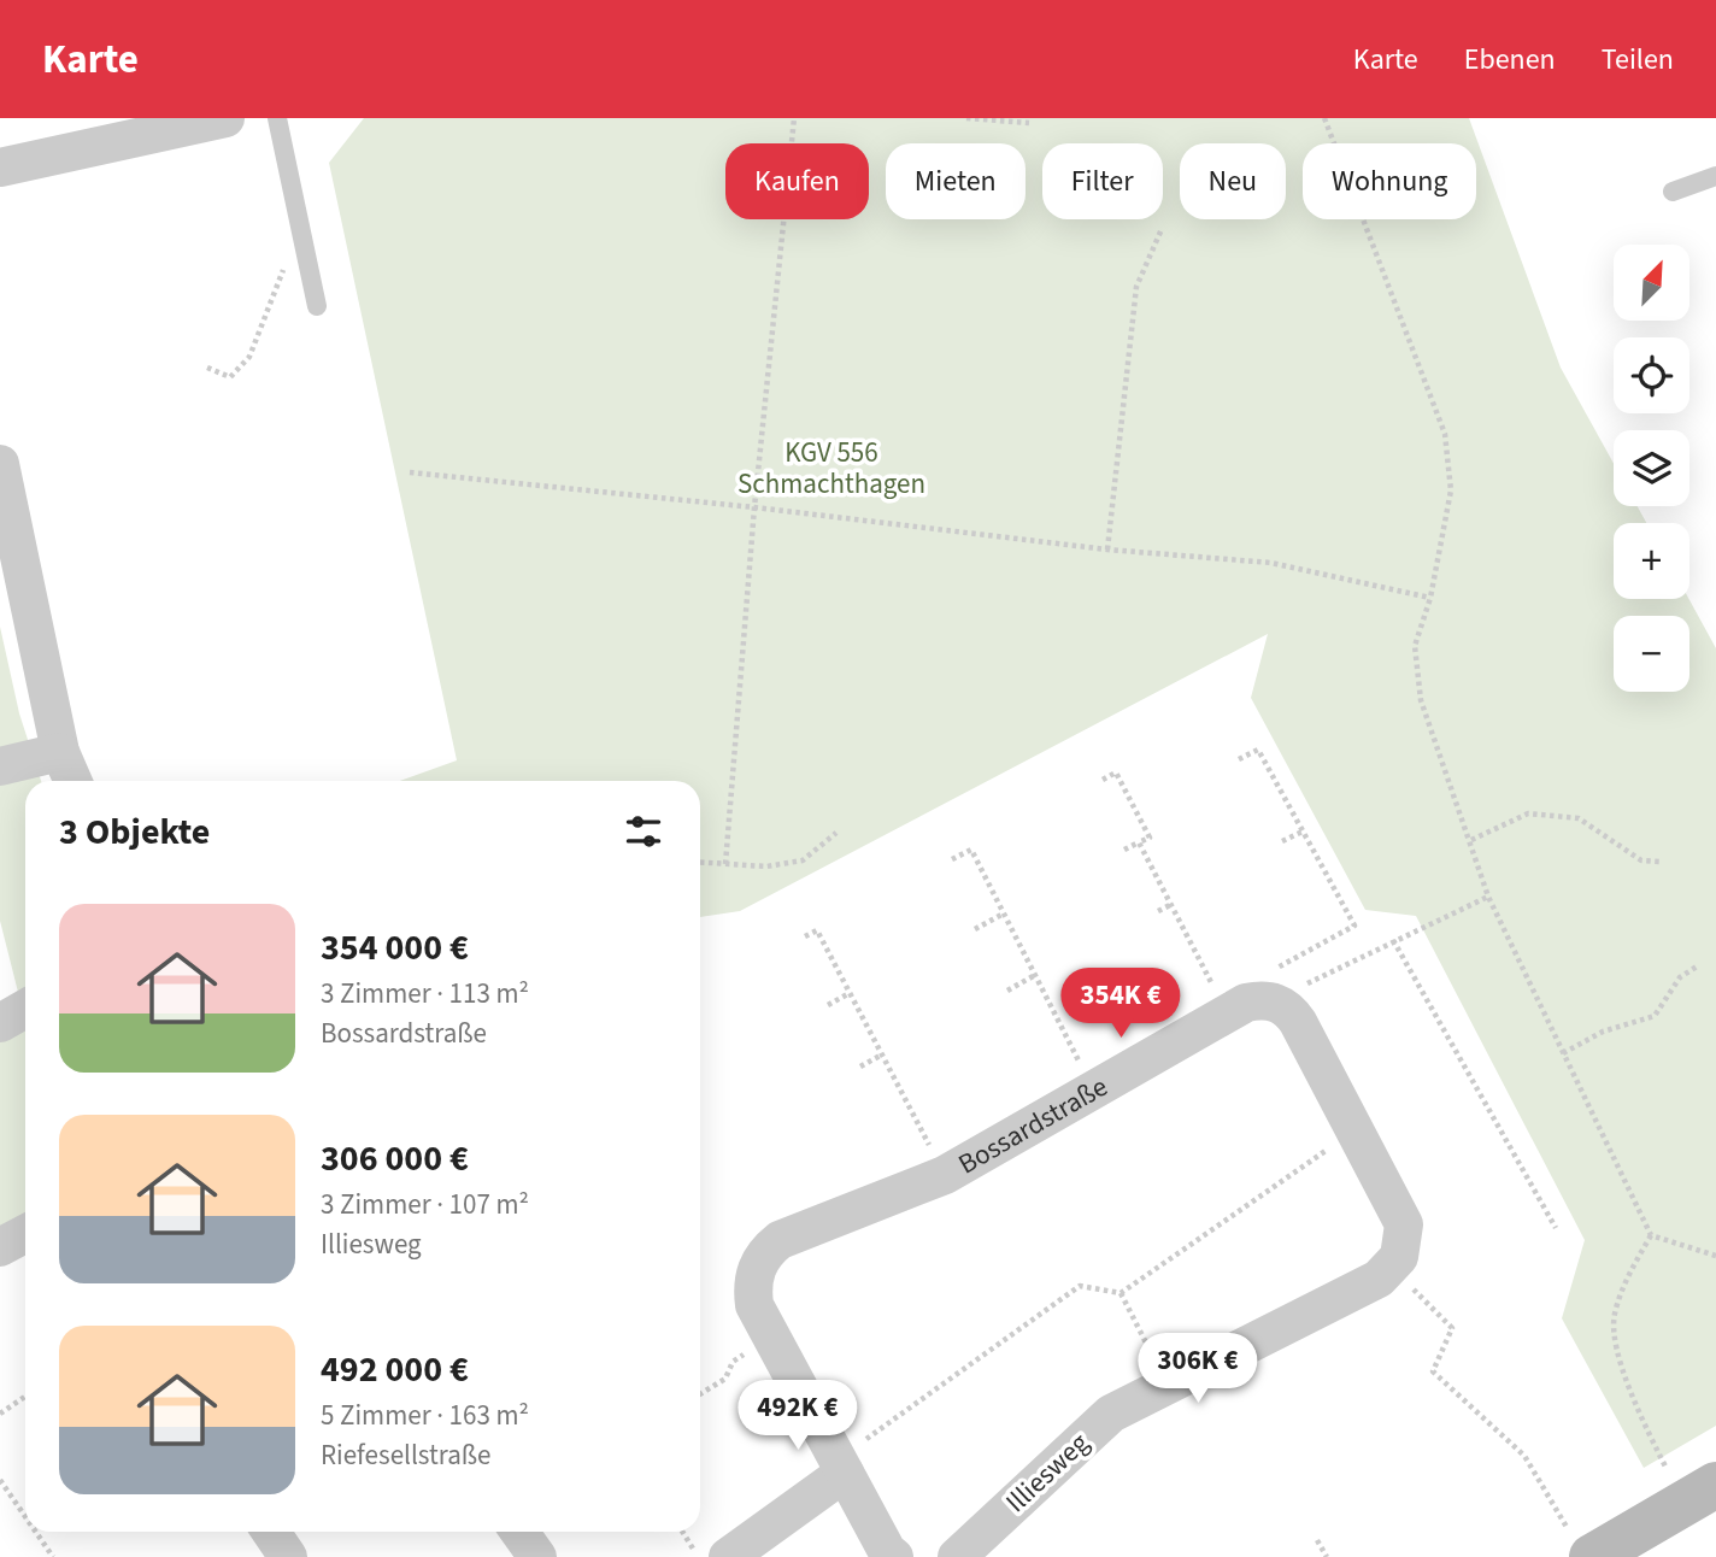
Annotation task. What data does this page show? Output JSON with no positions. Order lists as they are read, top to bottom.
{
  "streets": {
    "street": ["Bossardstraße", "Illiesweg"]
  },
  "parks": ["KGV 556 Schmachthagen"],
  "north": "top right",
  "page": {
    "header": "Karte",
    "nav": ["Karte", "Ebenen", "Teilen"],
    "chip": [
      "Kaufen",
      "Mieten",
      "Filter",
      "Neu",
      "Wohnung"
    ],
    "map_buttons": ["+", "−"],
    "heading": "3 Objekte",
    "list": [
      {
        "name": "354 000 €",
        "note": "3 Zimmer · 113 m² · Bossardstraße"
      },
      {
        "name": "306 000 €",
        "note": "3 Zimmer · 107 m² · Illiesweg"
      },
      {
        "name": "492 000 €",
        "note": "5 Zimmer · 163 m² · Riefesellstraße"
      }
    ],
    "price": ["354K €", "306K €", "492K €"]
  }
}
